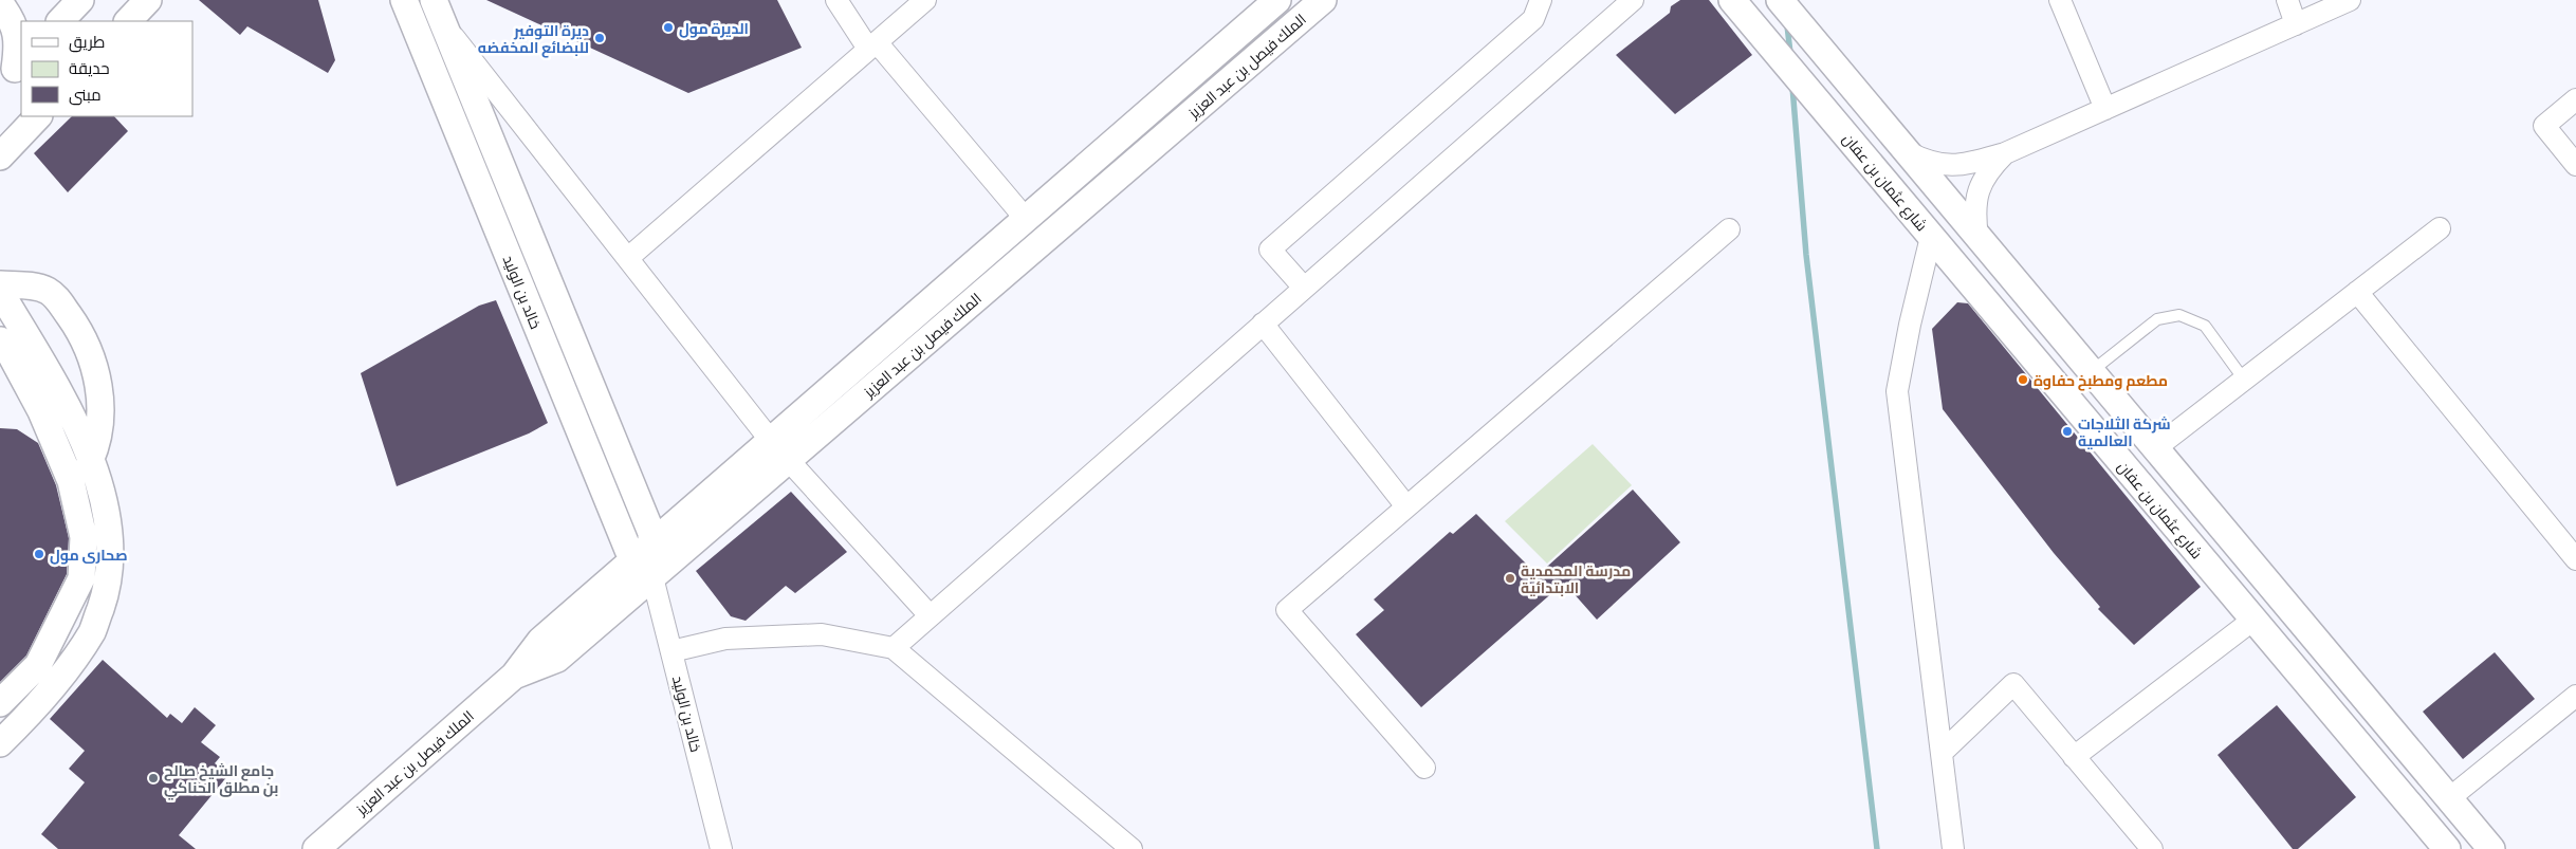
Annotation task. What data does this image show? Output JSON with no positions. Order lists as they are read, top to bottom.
{
  "streets": {
    "street": ["الملك فيصل بن عبد العزيز", "شارع عثمان بن عفان", "خالد بن الوليد"]
  },
  "crossings": [
    ["الملك فيصل بن عبد العزيز", "خالد بن الوليد"]
  ],
  "places": [
    "الديرة مول",
    "ديرة التوفير للبضائع المخفضه",
    "مطعم ومطبخ حفاوة",
    "شركة الثلاجات العالمية",
    "صحارى مول",
    "مدرسة المحمدية الابتدائية",
    "جامع الشيخ صالح بن مطلق الحناكي"
  ],
  "legend": ["طريق", "حديقة", "مبنى"]
}
